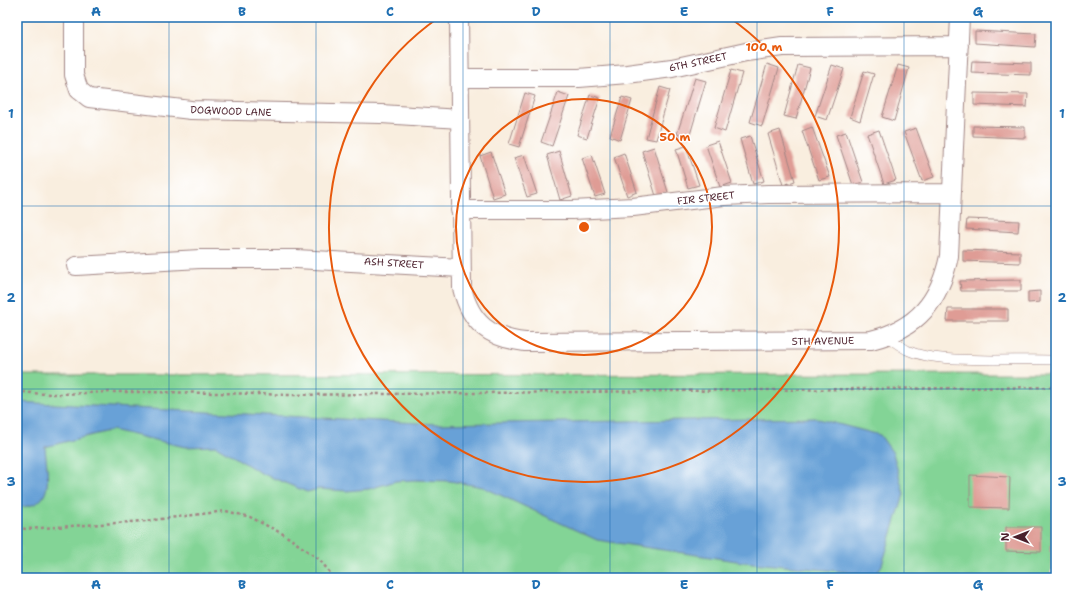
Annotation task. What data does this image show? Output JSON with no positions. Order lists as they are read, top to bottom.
{
  "streets": {
    "street": [
      "6TH STREET",
      "DOGWOOD LANE",
      "FIR STREET",
      "ASH STREET",
      "5TH AVENUE"
    ]
  },
  "crossings": [
    ["6TH STREET", "5TH AVENUE"],
    ["FIR STREET", "5TH AVENUE"],
    ["ASH STREET", "5TH AVENUE"]
  ],
  "north": "left",
  "grid": {
    "columns": [
      "A",
      "B",
      "C",
      "D",
      "E",
      "F",
      "G"
    ],
    "rows": ["1", "2", "3"]
  },
  "rings": ["100 m", "50 m"]
}
